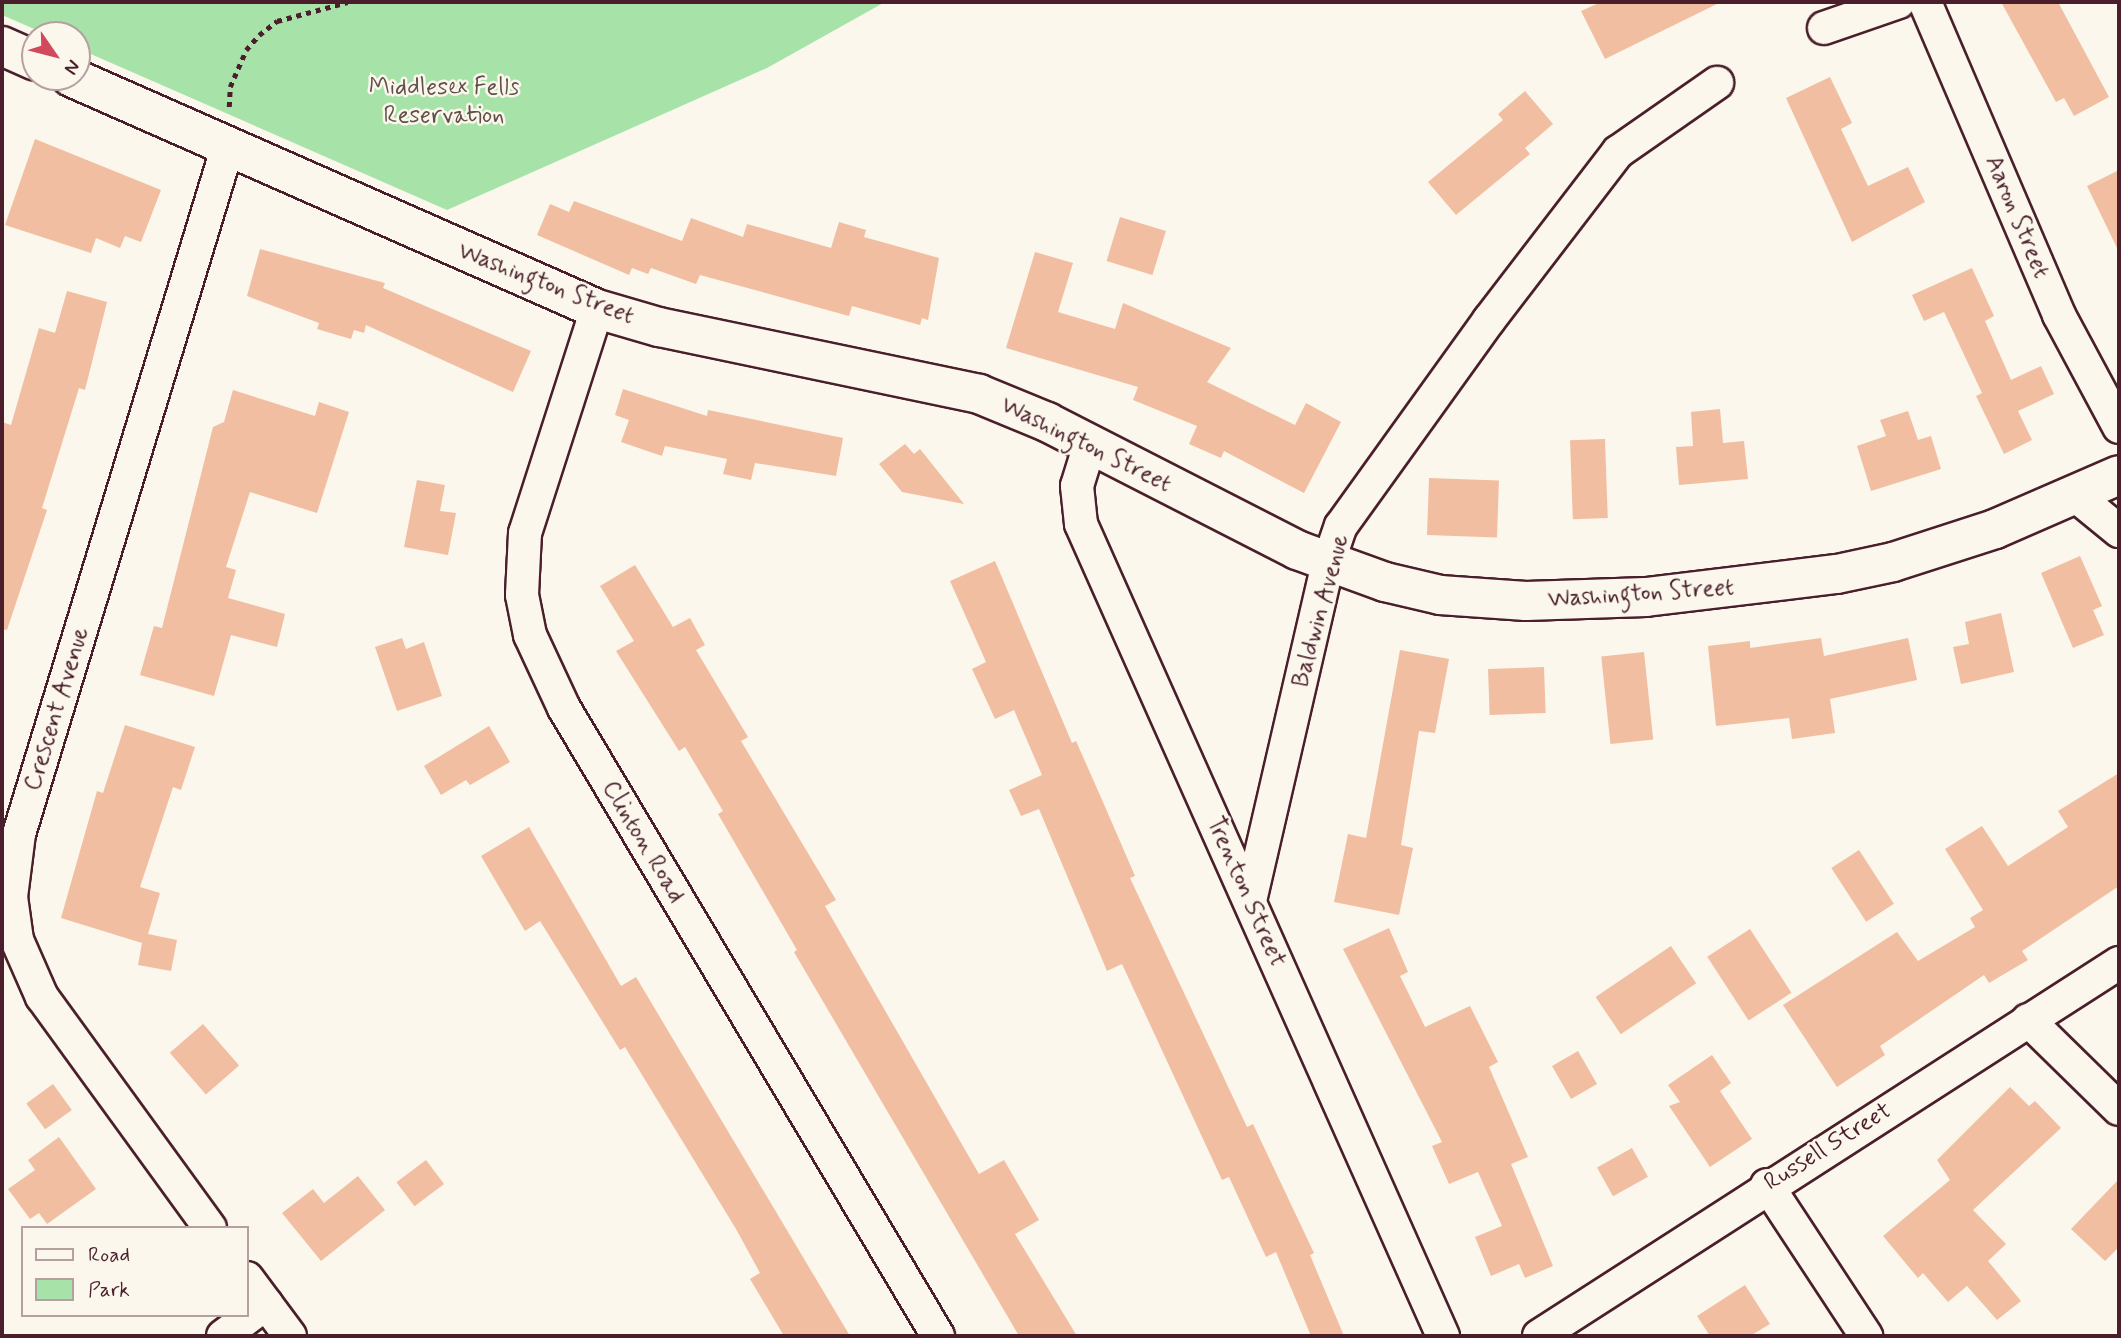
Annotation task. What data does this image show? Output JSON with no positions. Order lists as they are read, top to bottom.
{
  "streets": {
    "main road": ["Washington Street"],
    "street": [
      "Aaron Street",
      "Baldwin Avenue",
      "Crescent Avenue",
      "Clinton Road",
      "Trenton Street",
      "Russell Street"
    ]
  },
  "crossings": [
    ["Washington Street", "Baldwin Avenue"],
    ["Washington Street", "Crescent Avenue"],
    ["Washington Street", "Clinton Road"],
    ["Washington Street", "Trenton Street"],
    ["Baldwin Avenue", "Trenton Street"]
  ],
  "parks": ["Middlesex Fells Reservation"],
  "legend": ["Road", "Park"],
  "north": "bottom right"
}
